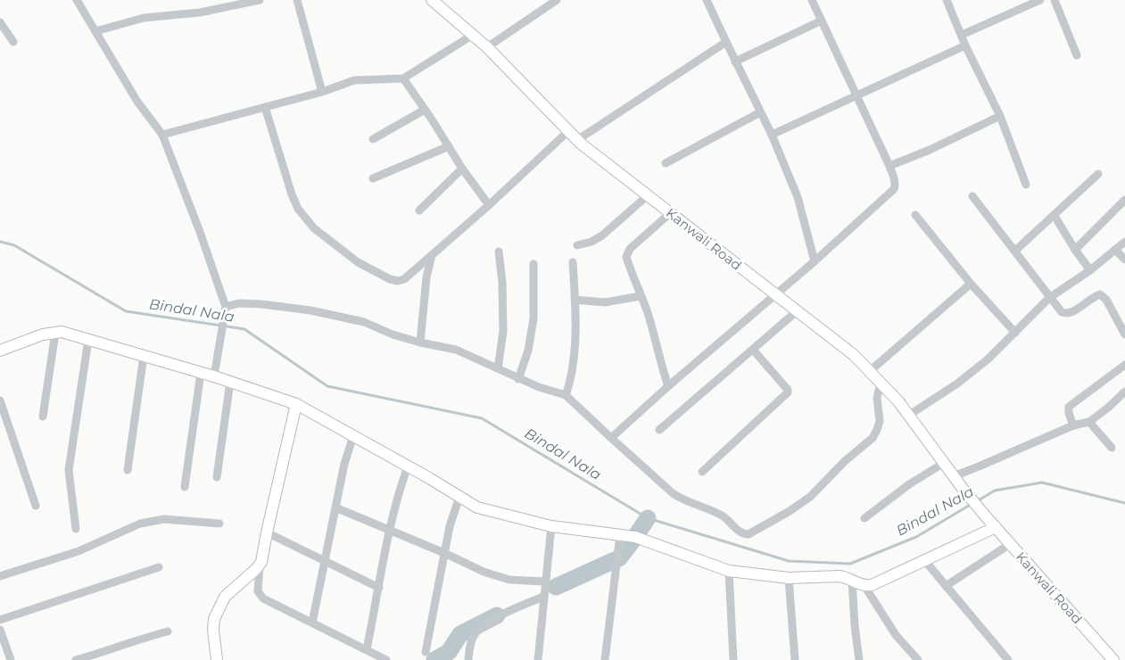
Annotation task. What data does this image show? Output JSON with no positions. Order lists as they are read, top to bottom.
{
  "streets": {
    "street": ["Kanwali Road"]
  },
  "water": ["Bindal Nala"]
}
